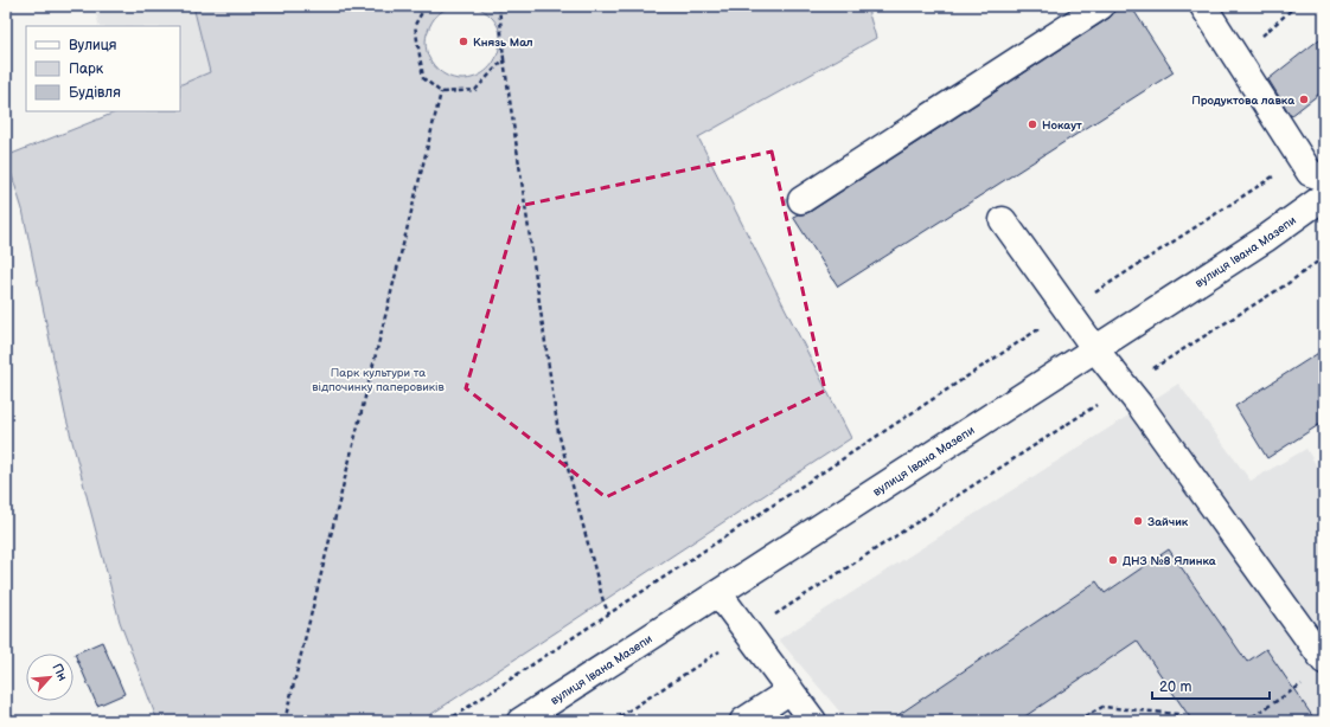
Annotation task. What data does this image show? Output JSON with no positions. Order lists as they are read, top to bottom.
{
  "streets": {
    "main road": ["вулиця Івана Мазепи"]
  },
  "parks": ["Парк культури та відпочинку паперовиків"],
  "places": [
    "Князь Мал",
    "Продуктова лавка",
    "Нокаут",
    "Зайчик",
    "ДНЗ №8 Ялинка"
  ],
  "legend": ["Вулиця", "Парк", "Будівля"],
  "scale_bar": "20 m",
  "north": "top right"
}
